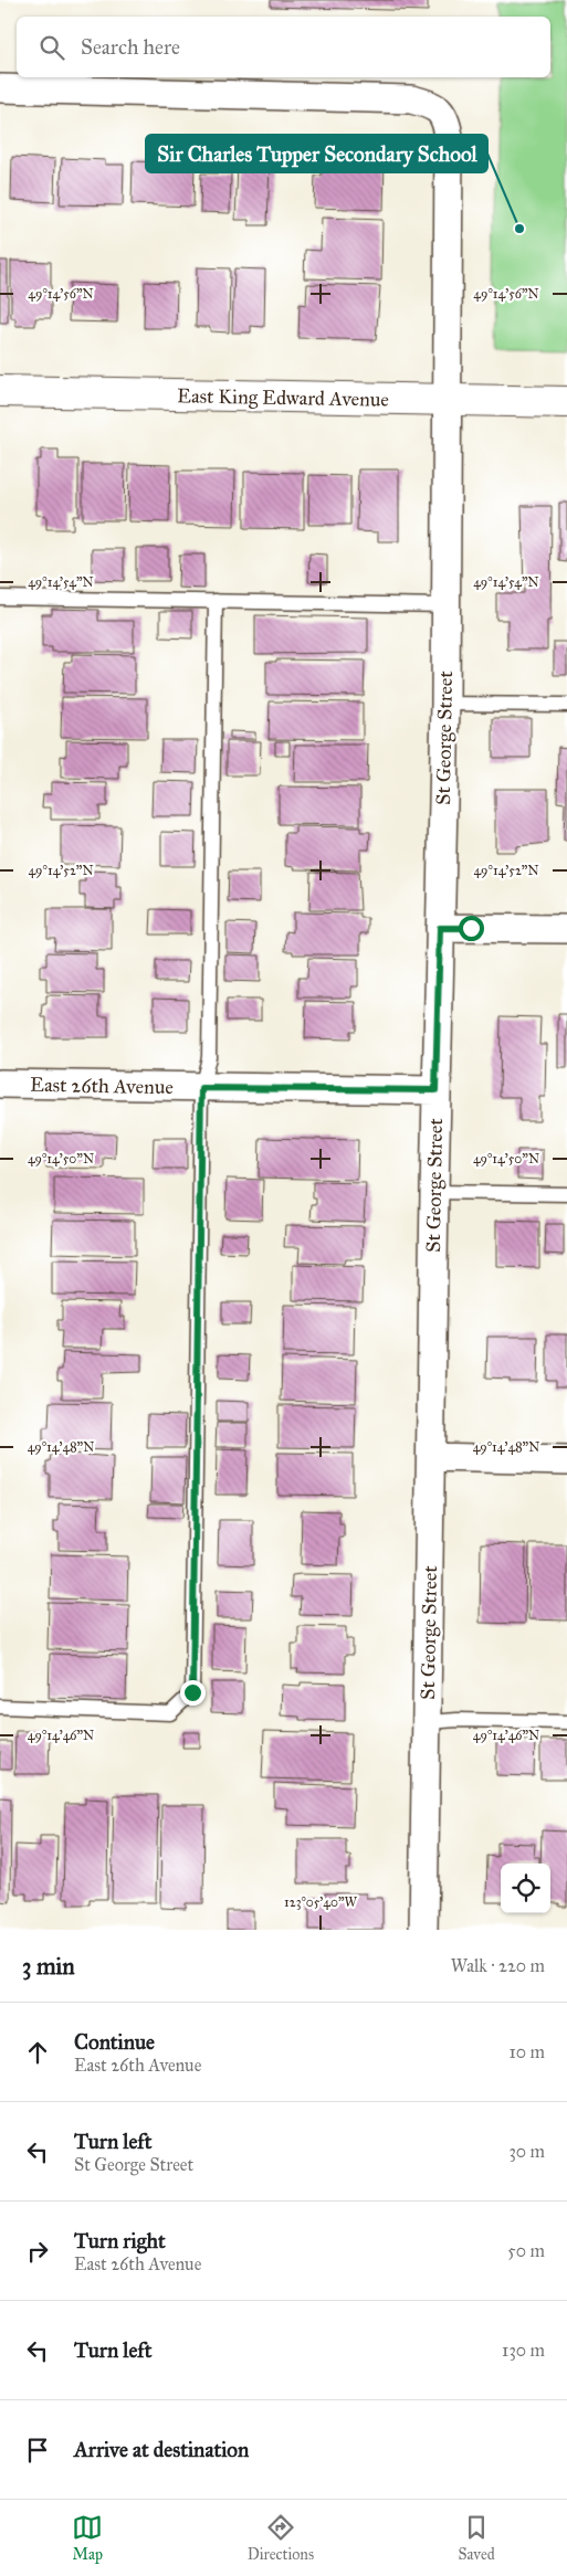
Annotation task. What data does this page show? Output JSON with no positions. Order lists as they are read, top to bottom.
{
  "streets": {
    "main road": ["East King Edward Avenue"],
    "street": ["St George Street", "East 26th Avenue"]
  },
  "crossings": [
    ["East King Edward Avenue", "St George Street"],
    ["St George Street", "East 26th Avenue"]
  ],
  "places": ["Sir Charles Tupper Secondary School"],
  "page": {
    "search": "Search here",
    "heading": ["3 min", "Walk · 220 m"],
    "list": [
      ["Continue", "East 26th Avenue", "10 m"],
      ["Turn left", "St George Street", "30 m"],
      ["Turn right", "East 26th Avenue", "50 m"],
      ["Turn left", "130 m"],
      "Arrive at destination"
    ],
    "nav": ["Map", "Directions", "Saved"]
  },
  "coordinates": [
    "49°14'56\"N",
    "49°14'54\"N",
    "49°14'52\"N",
    "49°14'50\"N",
    "49°14'48\"N",
    "49°14'46\"N",
    "123°05'40\"W"
  ]
}
